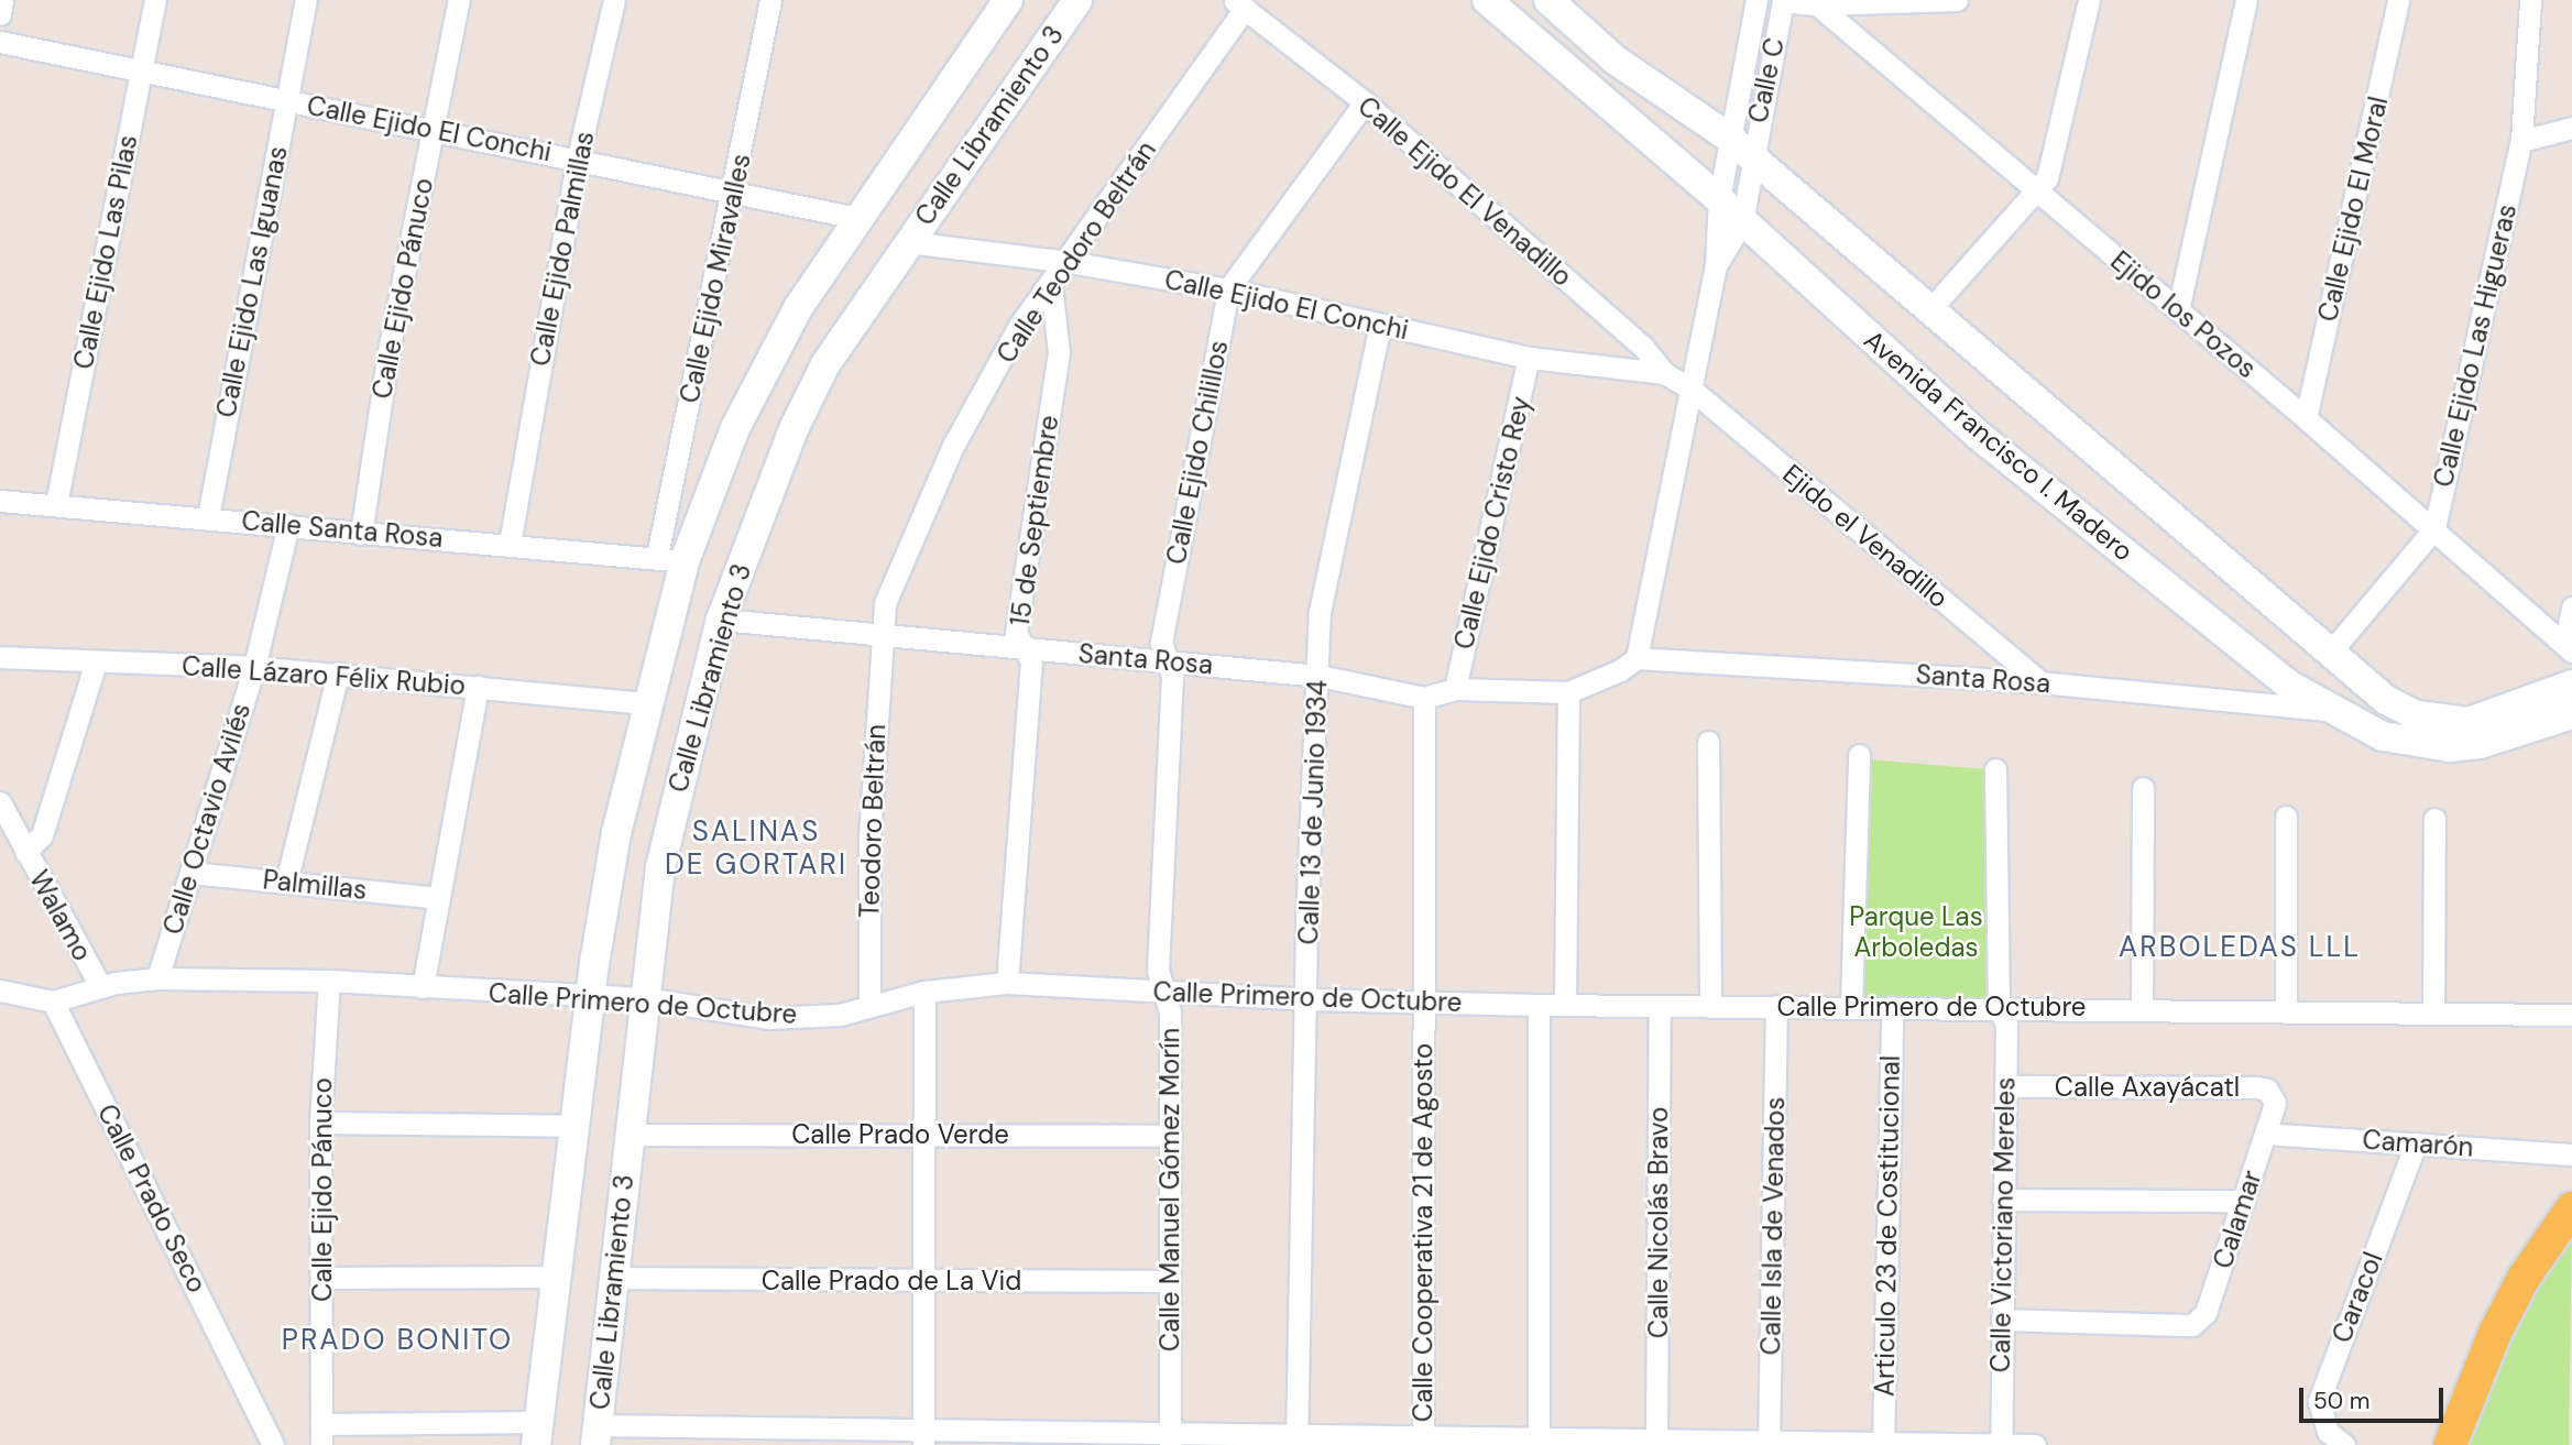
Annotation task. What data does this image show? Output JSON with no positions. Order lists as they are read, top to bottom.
{
  "streets": {
    "street": [
      "Calle C",
      "Calle Libramiento 3",
      "Calle Ejido El Conchi",
      "Calle Ejido El Venadillo",
      "Calle Ejido El Moral",
      "Calle Ejido Palmillas",
      "Calle Ejido Las Pilas",
      "Calle Teodoro Beltrán",
      "Calle Ejido Miravalles",
      "Calle Ejido Las Iguanas",
      "Calle Ejido Pánuco",
      "Ejido los Pozos",
      "Calle Ejido Las Higueras",
      "Avenida Francisco I. Madero",
      "Calle Ejido Chilillos",
      "15 de Septiembre",
      "Calle Ejido Cristo Rey",
      "Calle Santa Rosa",
      "Ejido el Venadillo",
      "Santa Rosa",
      "Calle Lázaro Félix Rubio",
      "Calle 13 de Junio 1934",
      "Calle Octavio Avilés",
      "Teodoro Beltrán",
      "Palmillas",
      "Walamo",
      "Calle Primero de Octubre",
      "Calle Axayácatl",
      "Calle Prado Verde",
      "Camarón",
      "Calle Manuel Gómez Morín",
      "Calle Prado Seco",
      "Calamar",
      "Calle Nicolás Bravo",
      "Calle Victoriano Mereles",
      "Calle Isla de Venados",
      "Articulo 23 de Costitucional",
      "Calle Cooperativa 21 de Agosto",
      "Calle Prado de La Vid",
      "Caracol"
    ]
  },
  "crossings": [
    ["Calle C", "Avenida Francisco I. Madero"],
    ["Calle Libramiento 3", "Calle Ejido El Conchi"],
    ["Calle Libramiento 3", "Calle Ejido Miravalles"],
    ["Calle Libramiento 3", "Calle Santa Rosa"],
    ["Calle Libramiento 3", "Santa Rosa"],
    ["Calle Libramiento 3", "Calle Lázaro Félix Rubio"],
    ["Calle Libramiento 3", "Calle Primero de Octubre"],
    ["Calle Libramiento 3", "Calle Prado Verde"],
    ["Calle Libramiento 3", "Calle Prado de La Vid"],
    ["Calle Ejido El Conchi", "Calle Ejido El Venadillo"],
    ["Calle Ejido El Conchi", "Calle Ejido Palmillas"],
    ["Calle Ejido El Conchi", "Calle Ejido Las Pilas"],
    ["Calle Ejido El Conchi", "Calle Teodoro Beltrán"],
    ["Calle Ejido El Conchi", "Calle Ejido Miravalles"],
    ["Calle Ejido El Conchi", "Calle Ejido Las Iguanas"],
    ["Calle Ejido El Conchi", "Calle Ejido Pánuco"],
    ["Calle Ejido El Conchi", "Calle Ejido Chilillos"],
    ["Calle Ejido El Conchi", "Calle Ejido Cristo Rey"],
    ["Calle Ejido El Conchi", "Calle 13 de Junio 1934"],
    ["Calle Ejido El Venadillo", "Calle Teodoro Beltrán"],
    ["Calle Ejido El Venadillo", "Calle Ejido Chilillos"],
    ["Calle Ejido El Venadillo", "Ejido el Venadillo"],
    ["Calle Ejido El Moral", "Ejido los Pozos"],
    ["Calle Ejido Palmillas", "Calle Santa Rosa"],
    ["Calle Ejido Las Pilas", "Calle Santa Rosa"],
    ["Calle Teodoro Beltrán", "15 de Septiembre"],
    ["Calle Teodoro Beltrán", "Santa Rosa"],
    ["Calle Teodoro Beltrán", "Teodoro Beltrán"],
    ["Calle Ejido Miravalles", "Calle Santa Rosa"],
    ["Calle Ejido Las Iguanas", "Calle Santa Rosa"],
    ["Calle Ejido Pánuco", "Calle Santa Rosa"],
    ["Calle Ejido Pánuco", "Calle Primero de Octubre"],
    ["Ejido los Pozos", "Calle Ejido Las Higueras"],
    ["Avenida Francisco I. Madero", "Santa Rosa"],
    ["Calle Ejido Chilillos", "Santa Rosa"],
    ["Calle Ejido Chilillos", "Calle Manuel Gómez Morín"],
    ["15 de Septiembre", "Santa Rosa"],
    ["15 de Septiembre", "Calle Primero de Octubre"],
    ["Calle Ejido Cristo Rey", "Santa Rosa"],
    ["Calle Santa Rosa", "Calle Octavio Avilés"],
    ["Ejido el Venadillo", "Santa Rosa"],
    ["Santa Rosa", "Calle 13 de Junio 1934"],
    ["Santa Rosa", "Teodoro Beltrán"],
    ["Santa Rosa", "Calle Manuel Gómez Morín"],
    ["Santa Rosa", "Calle Cooperativa 21 de Agosto"],
    ["Calle Lázaro Félix Rubio", "Calle Octavio Avilés"],
    ["Calle 13 de Junio 1934", "Calle Primero de Octubre"],
    ["Calle Octavio Avilés", "Palmillas"],
    ["Calle Octavio Avilés", "Calle Primero de Octubre"],
    ["Teodoro Beltrán", "Calle Primero de Octubre"],
    ["Walamo", "Calle Primero de Octubre"],
    ["Calle Primero de Octubre", "Calle Manuel Gómez Morín"],
    ["Calle Primero de Octubre", "Calle Prado Seco"],
    ["Calle Primero de Octubre", "Calle Nicolás Bravo"],
    ["Calle Primero de Octubre", "Calle Victoriano Mereles"],
    ["Calle Primero de Octubre", "Calle Isla de Venados"],
    ["Calle Primero de Octubre", "Articulo 23 de Costitucional"],
    ["Calle Primero de Octubre", "Calle Cooperativa 21 de Agosto"],
    ["Calle Axayácatl", "Calamar"],
    ["Calle Axayácatl", "Calle Victoriano Mereles"],
    ["Calle Prado Verde", "Calle Manuel Gómez Morín"],
    ["Camarón", "Calamar"],
    ["Camarón", "Caracol"],
    ["Calle Manuel Gómez Morín", "Calle Prado de La Vid"],
    ["Calamar", "Calle Victoriano Mereles"]
  ],
  "districts": ["SALINAS DE GORTARI", "ARBOLEDAS LLL", "PRADO BONITO"],
  "parks": ["Parque Las Arboledas"],
  "scale_bar": "50 m"
}
